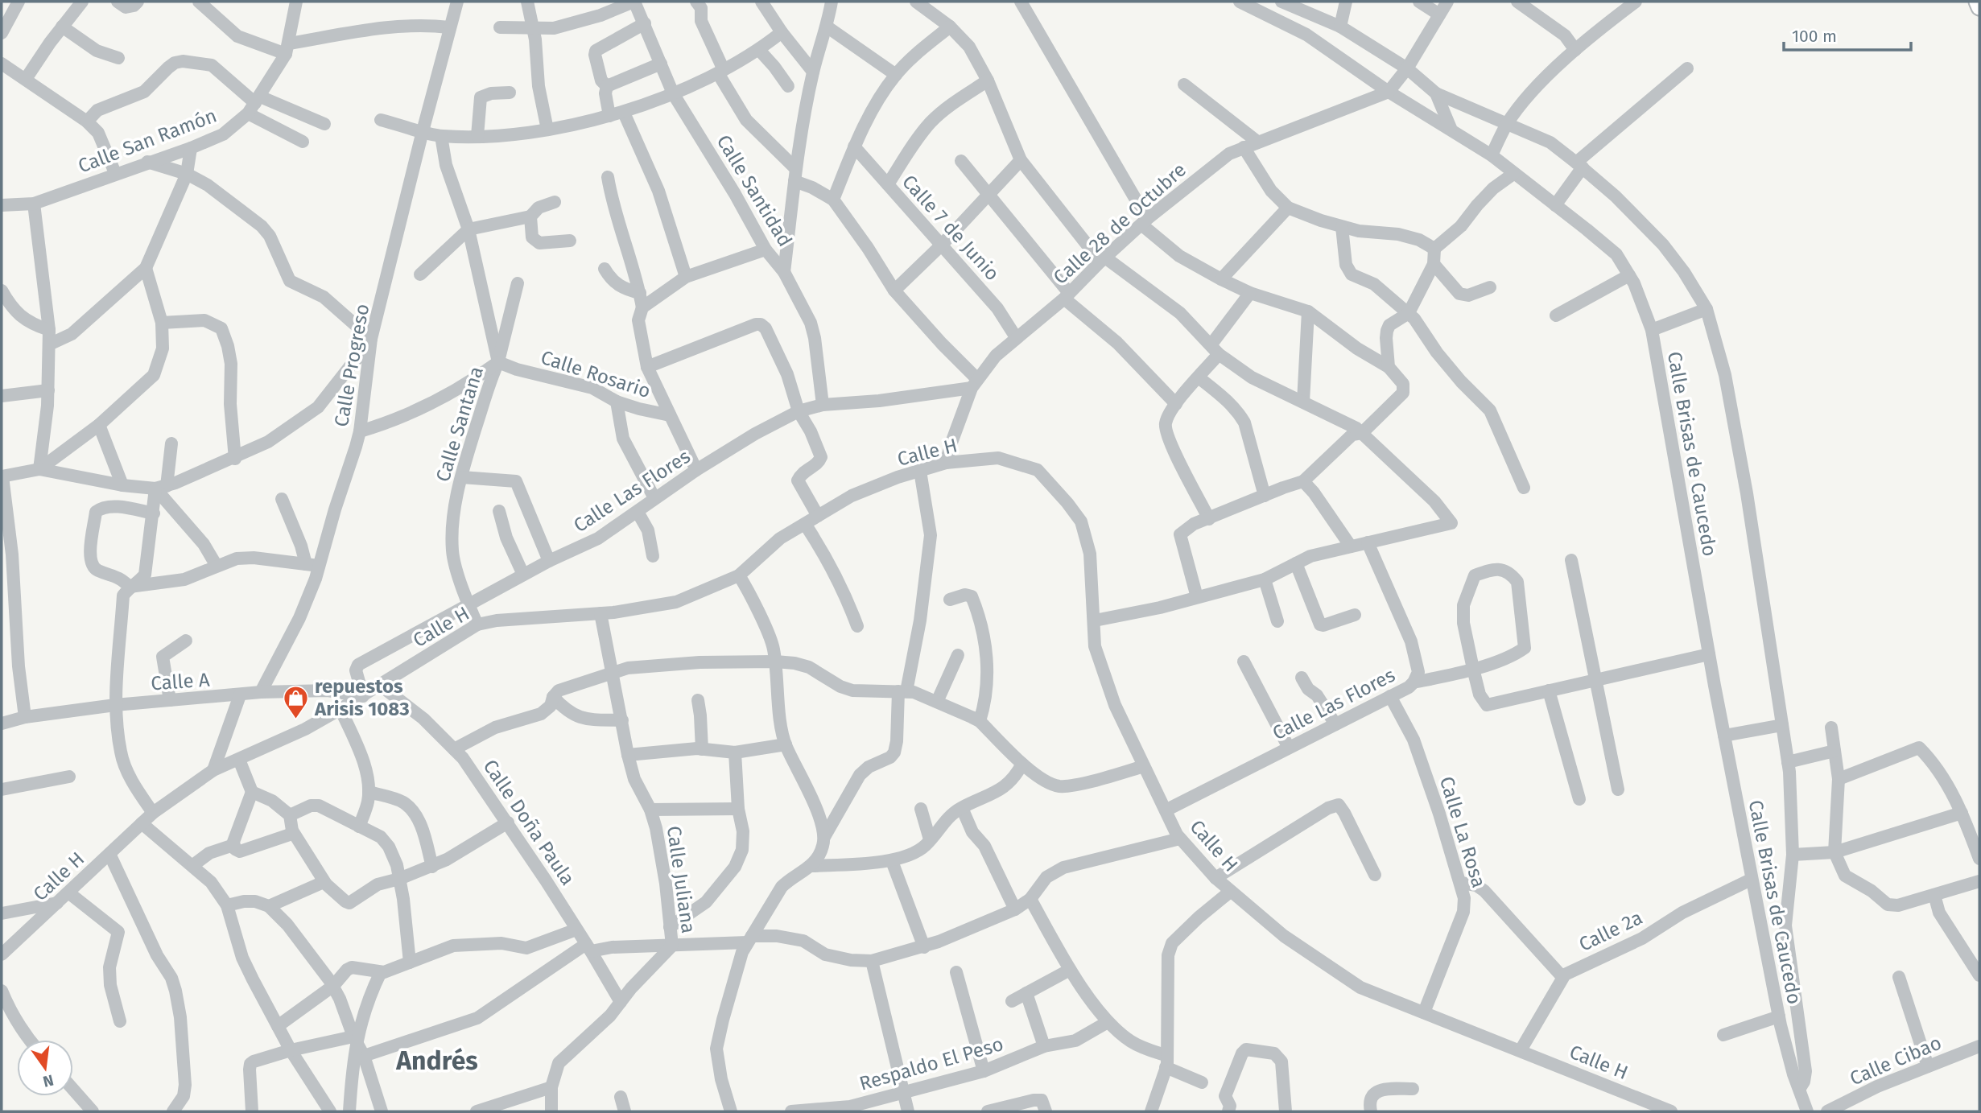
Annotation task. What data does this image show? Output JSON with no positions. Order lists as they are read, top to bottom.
{
  "streets": {
    "street": [
      "Calle San Ramón",
      "Calle Santidad",
      "Calle 28 de Octubre",
      "Calle 7 de Junio",
      "Calle Progreso",
      "Calle Rosario",
      "Calle Santana",
      "Calle H",
      "Calle Brisas de Caucedo",
      "Calle Las Flores",
      "Calle A",
      "Calle Doña Paula",
      "Calle La Rosa",
      "Calle Juliana",
      "Calle 2a",
      "Calle Cibao",
      "Respaldo El Peso"
    ]
  },
  "crossings": [
    ["Calle Santidad", "Calle Las Flores"],
    ["Calle 28 de Octubre", "Calle 7 de Junio"],
    ["Calle 28 de Octubre", "Calle H"],
    ["Calle 28 de Octubre", "Calle Brisas de Caucedo"],
    ["Calle 28 de Octubre", "Calle Las Flores"],
    ["Calle Progreso", "Calle A"],
    ["Calle Rosario", "Calle Santana"],
    ["Calle Santana", "Calle H"],
    ["Calle Santana", "Calle Las Flores"],
    ["Calle H", "Calle Las Flores"],
    ["Calle H", "Calle A"],
    ["Calle H", "Calle Doña Paula"],
    ["Calle H", "Calle La Rosa"],
    ["Calle H", "Calle Juliana"],
    ["Calle Brisas de Caucedo", "Calle 2a"],
    ["Calle Las Flores", "Calle A"],
    ["Calle Las Flores", "Calle La Rosa"],
    ["Calle Doña Paula", "Calle Juliana"]
  ],
  "districts": ["Andrés"],
  "places": {
    "shop": ["repuestos Arisis 1083"]
  },
  "scale_bar": "100 m",
  "north": "bottom"
}
